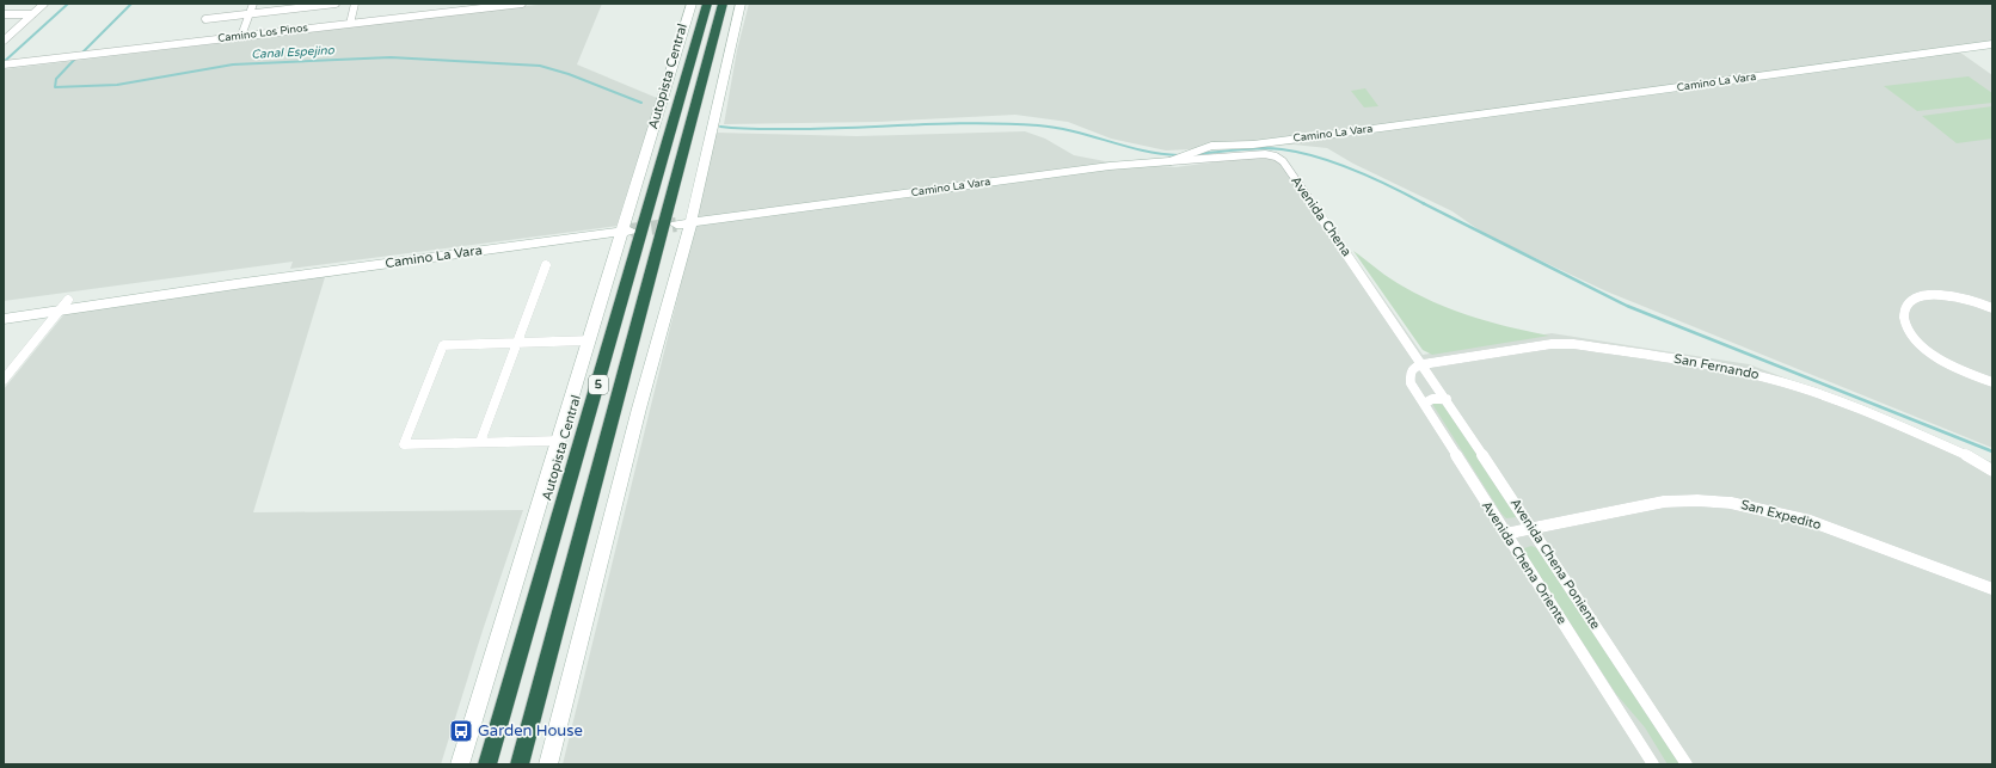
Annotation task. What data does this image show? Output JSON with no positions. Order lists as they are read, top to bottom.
{
  "streets": {
    "highway": ["Autopista Central", "5"],
    "street": [
      "Camino Los Pinos",
      "Camino La Vara",
      "Avenida Chena",
      "San Fernando",
      "San Expedito",
      "Avenida Chena Oriente",
      "Avenida Chena Poniente"
    ]
  },
  "crossings": [
    ["Camino La Vara", "Avenida Chena"],
    ["Avenida Chena", "San Fernando"],
    ["Avenida Chena", "Avenida Chena Oriente"],
    ["Avenida Chena", "Avenida Chena Poniente"],
    ["San Fernando", "Avenida Chena Oriente"],
    ["San Fernando", "Avenida Chena Poniente"],
    ["San Expedito", "Avenida Chena Oriente"],
    ["San Expedito", "Avenida Chena Poniente"],
    ["Avenida Chena Oriente", "Avenida Chena Poniente"]
  ],
  "water": ["Canal Espejino"],
  "places": {
    "bus stop": ["Garden House"]
  }
}
